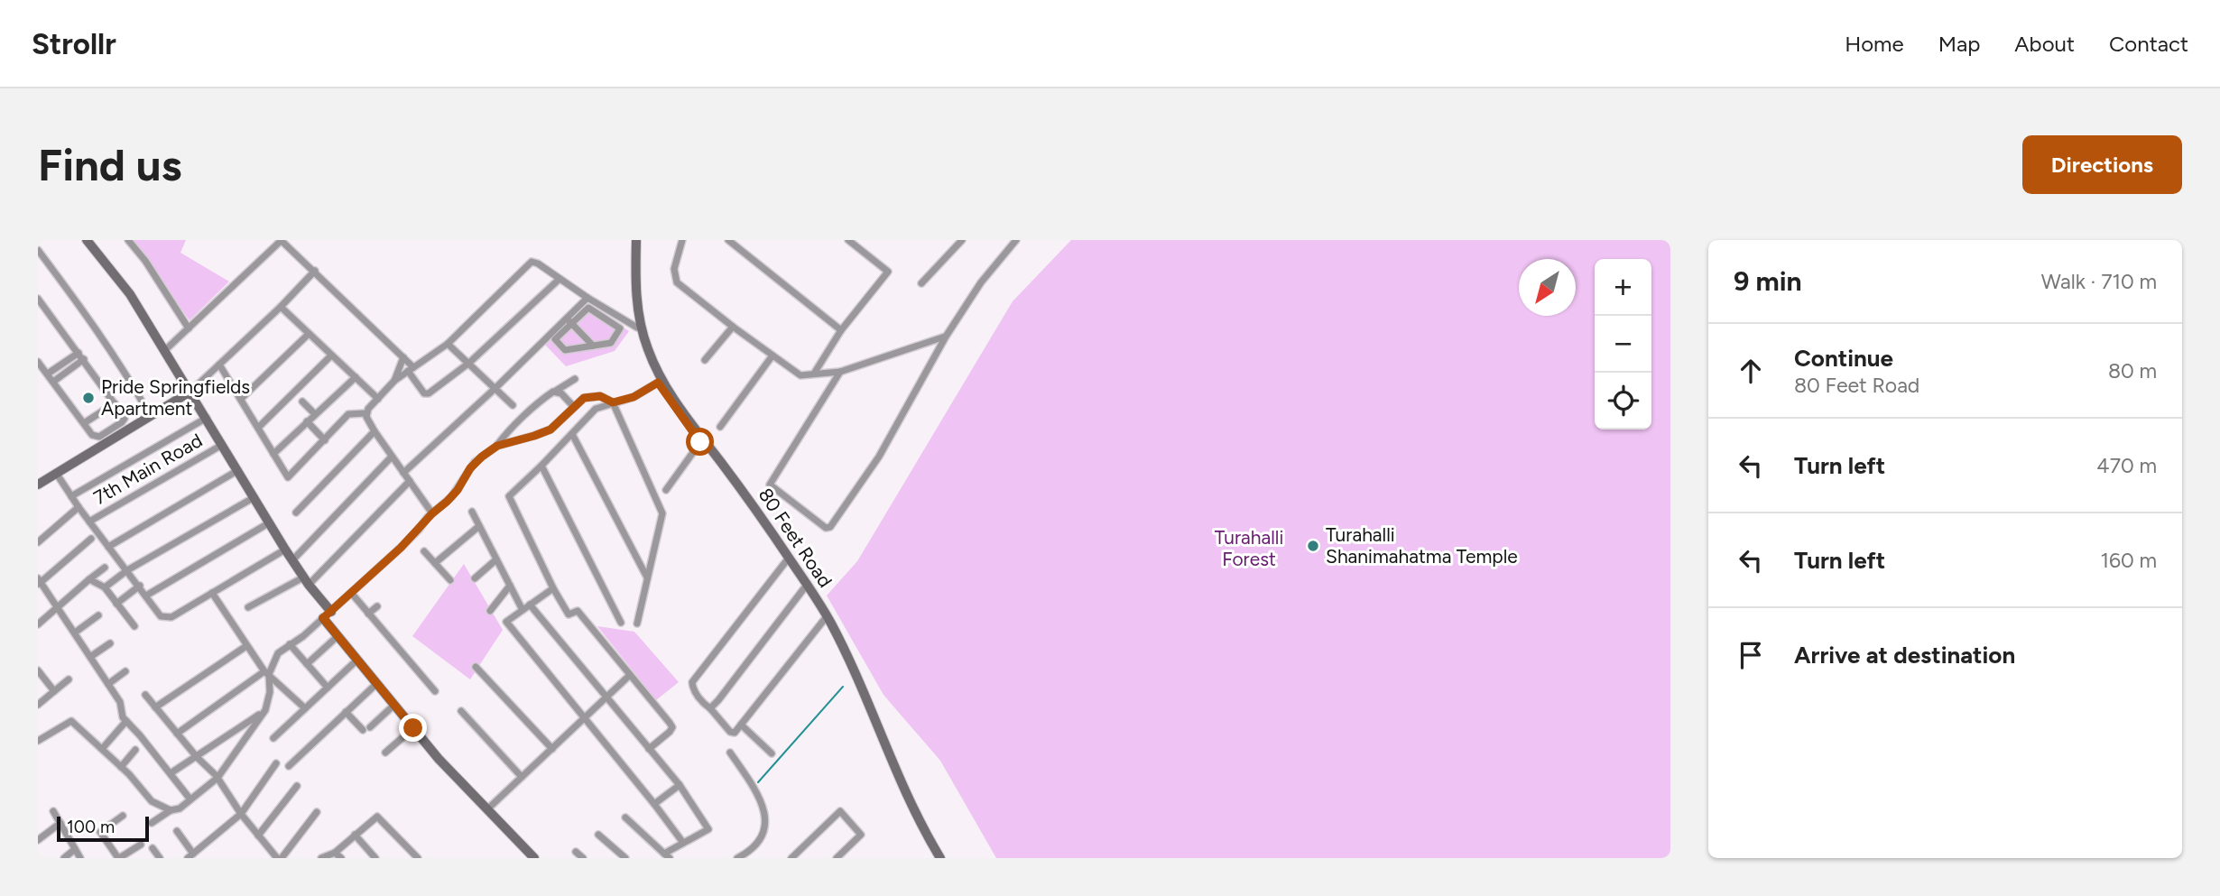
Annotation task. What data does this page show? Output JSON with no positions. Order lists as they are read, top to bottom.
{
  "streets": {
    "main road": ["80 Feet Road"],
    "street": ["7th Main Road"]
  },
  "parks": ["Turahalli Forest"],
  "places": ["Pride Springfields Apartment", "Turahalli Shanimahatma Temple"],
  "scale_bar": "100 m",
  "north": "bottom left",
  "page": {
    "header": "Strollr",
    "nav": [
      "Home",
      "Map",
      "About",
      "Contact"
    ],
    "buttons": "Directions",
    "title": "Find us",
    "heading": ["9 min", "Walk · 710 m"],
    "map_buttons": ["+", "−"],
    "list": [
      ["Continue", "80 Feet Road", "80 m"],
      ["Turn left", "470 m"],
      ["Turn left", "160 m"],
      "Arrive at destination"
    ],
    "scale": "100 m"
  }
}
